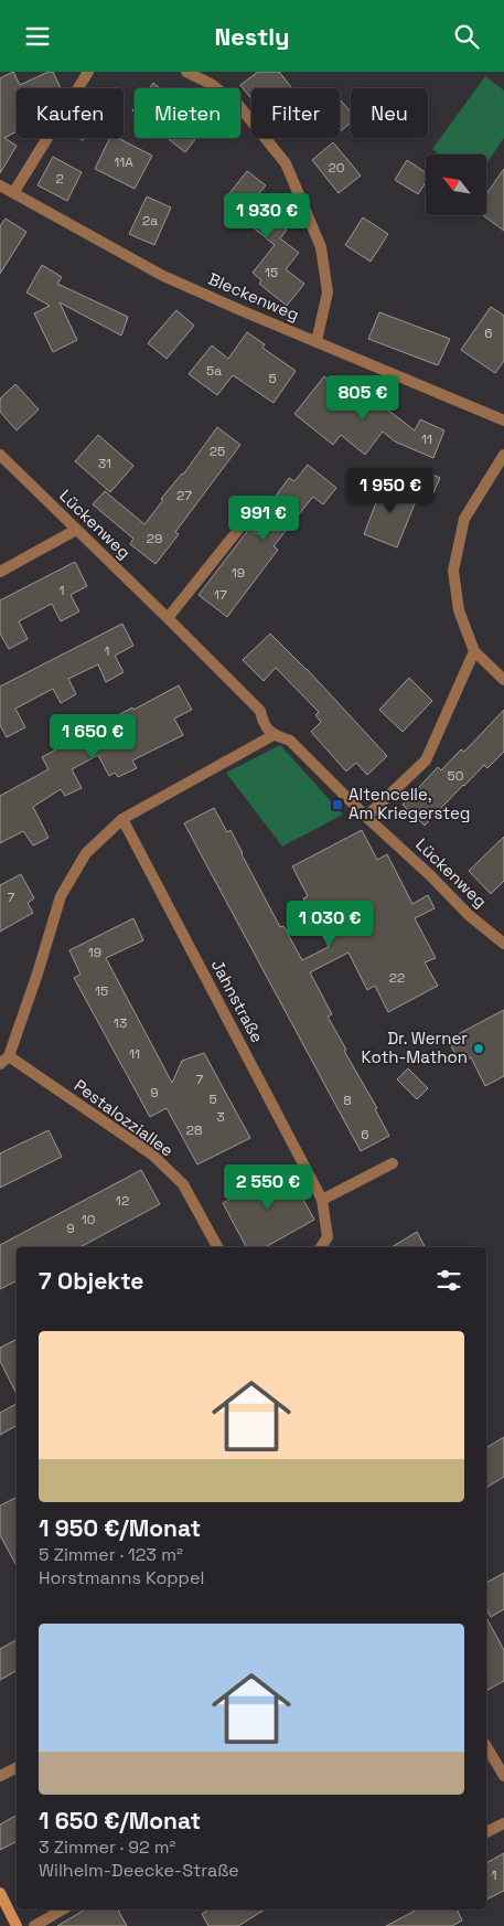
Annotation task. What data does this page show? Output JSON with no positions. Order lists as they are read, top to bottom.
{
  "streets": {
    "street": [
      "Bleckenweg",
      "Lückenweg",
      "Jahnstraße",
      "Pestalozziallee"
    ]
  },
  "places": {
    "transit": ["Altencelle, Am Kriegersteg"],
    "other": ["Dr. Werner Koth-Mathon"]
  },
  "house_numbers": [
    "11A",
    "20",
    "2",
    "2a",
    "15",
    "6",
    "5a",
    "5",
    "11",
    "25",
    "31",
    "27",
    "29",
    "19",
    "1",
    "17",
    "1",
    "50",
    "7",
    "19",
    "22",
    "15",
    "13",
    "11",
    "7",
    "9",
    "5",
    "8",
    "3",
    "28",
    "6",
    "12",
    "10",
    "9",
    "1"
  ],
  "north": "top left",
  "page": {
    "header": "Nestly",
    "chip": [
      "Kaufen",
      "Mieten",
      "Filter",
      "Neu"
    ],
    "price": [
      "1 930 €",
      "805 €",
      "1 950 €",
      "991 €",
      "1 650 €",
      "1 030 €",
      "2 550 €"
    ],
    "heading": "7 Objekte",
    "list": [
      {
        "name": "1 950 €/Monat",
        "note": "5 Zimmer · 123 m² · Horstmanns Koppel"
      },
      {
        "name": "1 650 €/Monat",
        "note": "3 Zimmer · 92 m² · Wilhelm-Deecke-Straße"
      }
    ]
  }
}
